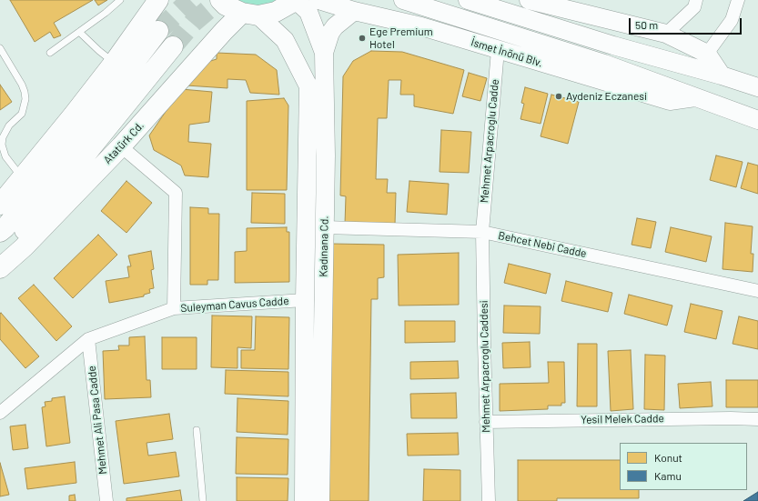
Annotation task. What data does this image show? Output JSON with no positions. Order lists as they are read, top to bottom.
{
  "streets": {
    "main road": ["İsmet İnönü Blv.", "Atatürk Cd.", "Kadınana Cd."],
    "street": [
      "Mehmet Arpacroglu Cadde",
      "Behcet Nebi Cadde",
      "Suleyman Cavus Cadde",
      "Mehmet Arpacroglu Caddesi",
      "Yesil Melek Cadde",
      "Mehmet Ali Pasa Cadde"
    ]
  },
  "crossings": [
    ["İsmet İnönü Blv.", "Mehmet Arpacroglu Cadde"],
    ["Mehmet Arpacroglu Cadde", "Behcet Nebi Cadde"],
    ["Mehmet Arpacroglu Cadde", "Mehmet Arpacroglu Caddesi"],
    ["Atatürk Cd.", "Kadınana Cd."],
    ["Behcet Nebi Cadde", "Kadınana Cd."],
    ["Behcet Nebi Cadde", "Mehmet Arpacroglu Caddesi"],
    ["Kadınana Cd.", "Suleyman Cavus Cadde"],
    ["Suleyman Cavus Cadde", "Mehmet Ali Pasa Cadde"],
    ["Mehmet Arpacroglu Caddesi", "Yesil Melek Cadde"]
  ],
  "places": ["Ege Premium Hotel", "Aydeniz Eczanesi"],
  "legend": ["Konut", "Kamu"],
  "scale_bar": "50 m"
}
